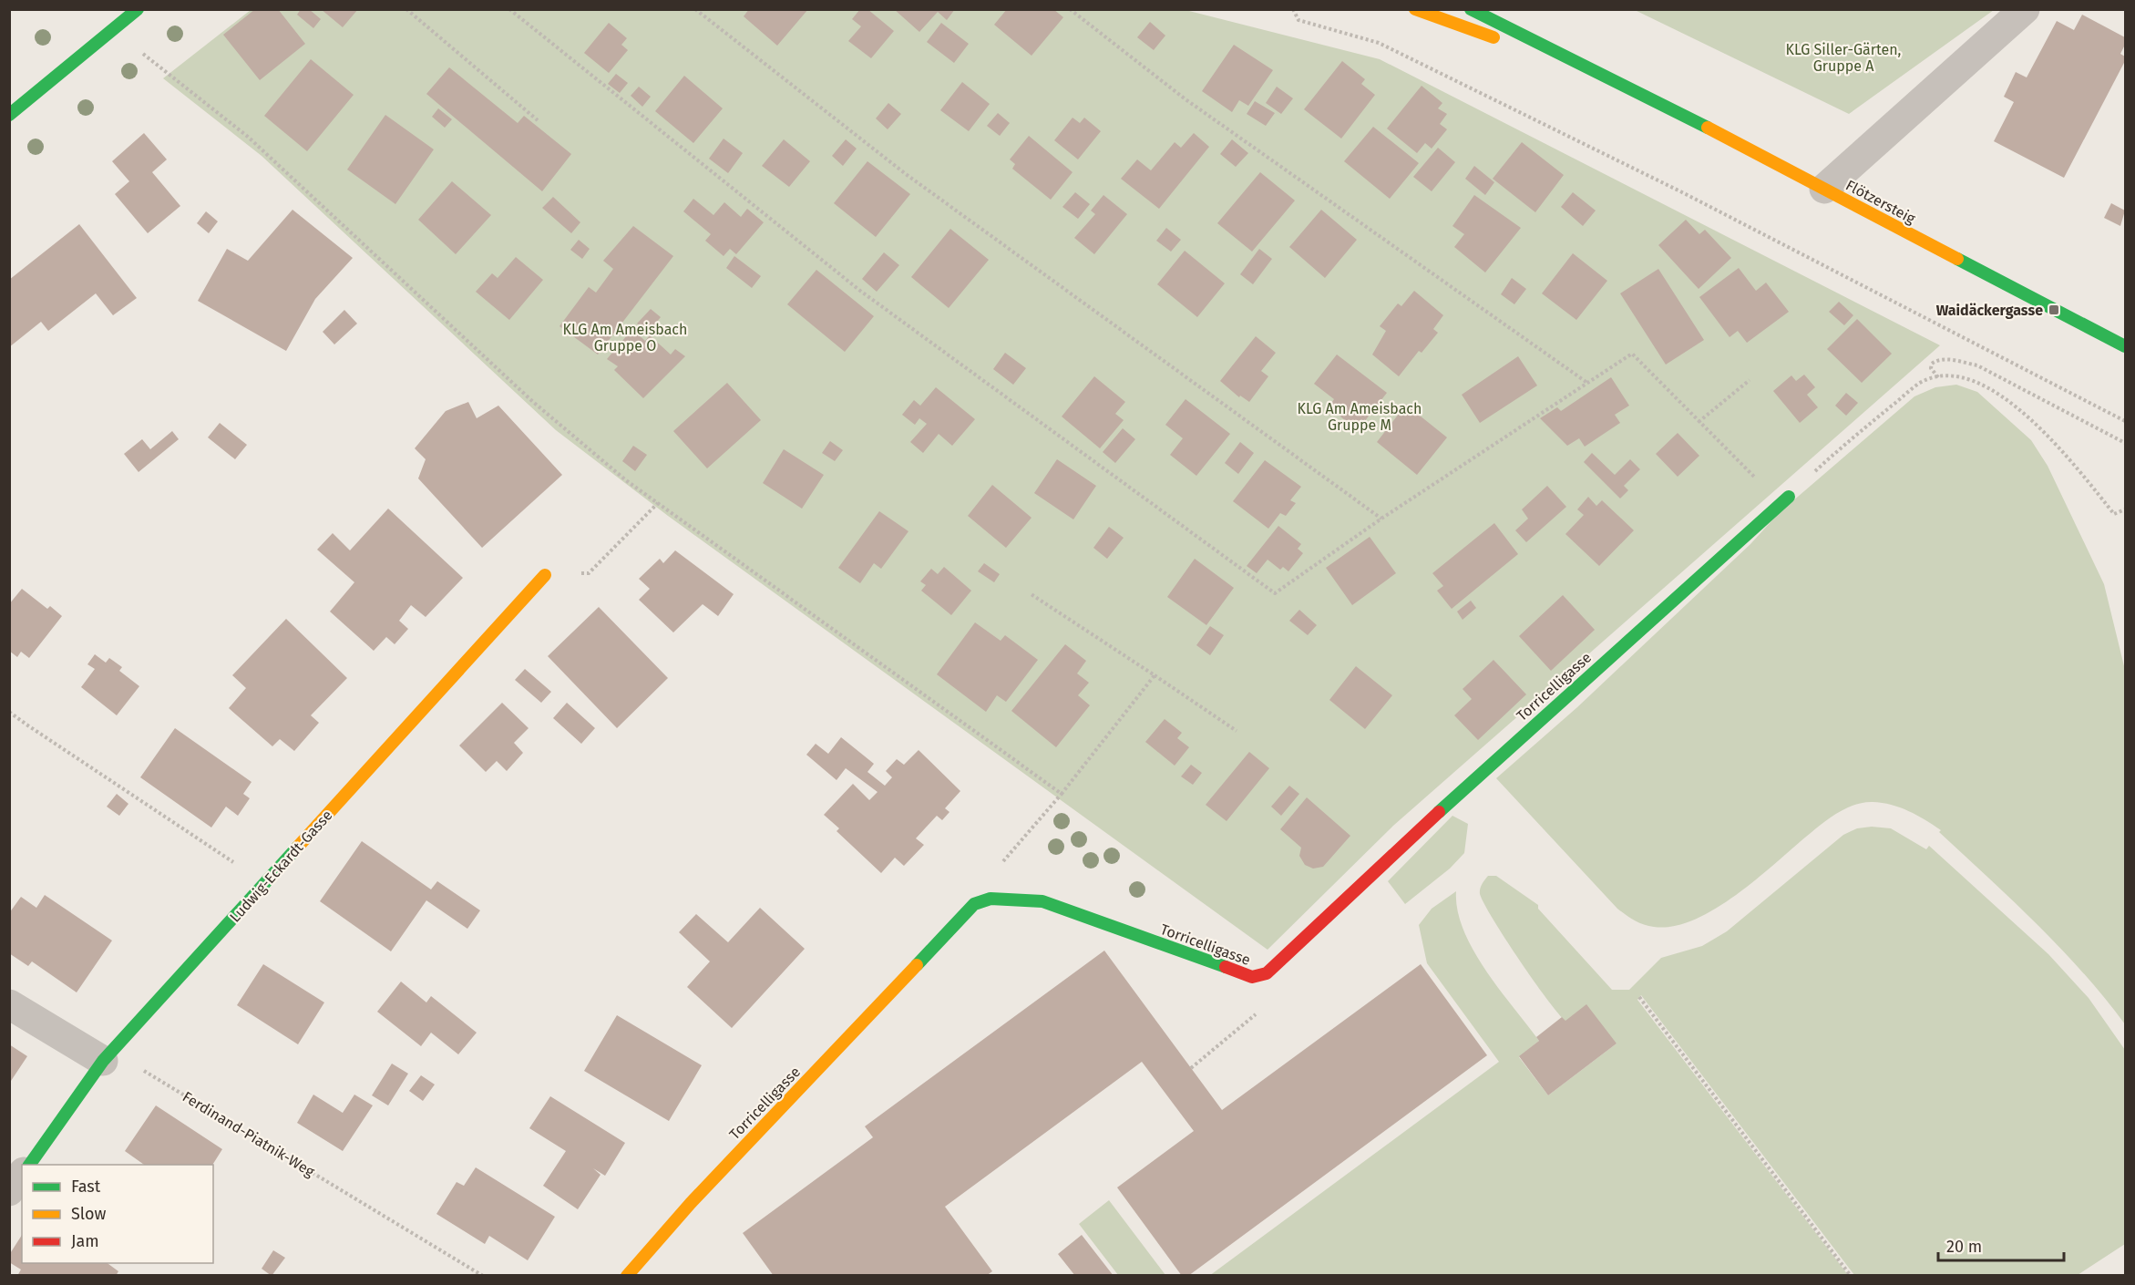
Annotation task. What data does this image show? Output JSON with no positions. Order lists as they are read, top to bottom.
{
  "streets": {
    "street": ["Flötzersteig", "Torricelligasse", "Ludwig-Eckardt-Gasse"],
    "path": ["Ferdinand-Piatnik-Weg"]
  },
  "crossings": [
    ["Ludwig-Eckardt-Gasse", "Ferdinand-Piatnik-Weg"]
  ],
  "parks": ["KLG Siller-Gärten, Gruppe A", "KLG Am Ameisbach Gruppe O", "KLG Am Ameisbach Gruppe M"],
  "places": {
    "transit": ["Waidäckergasse"]
  },
  "legend": ["Fast", "Slow", "Jam"],
  "scale_bar": "20 m"
}
